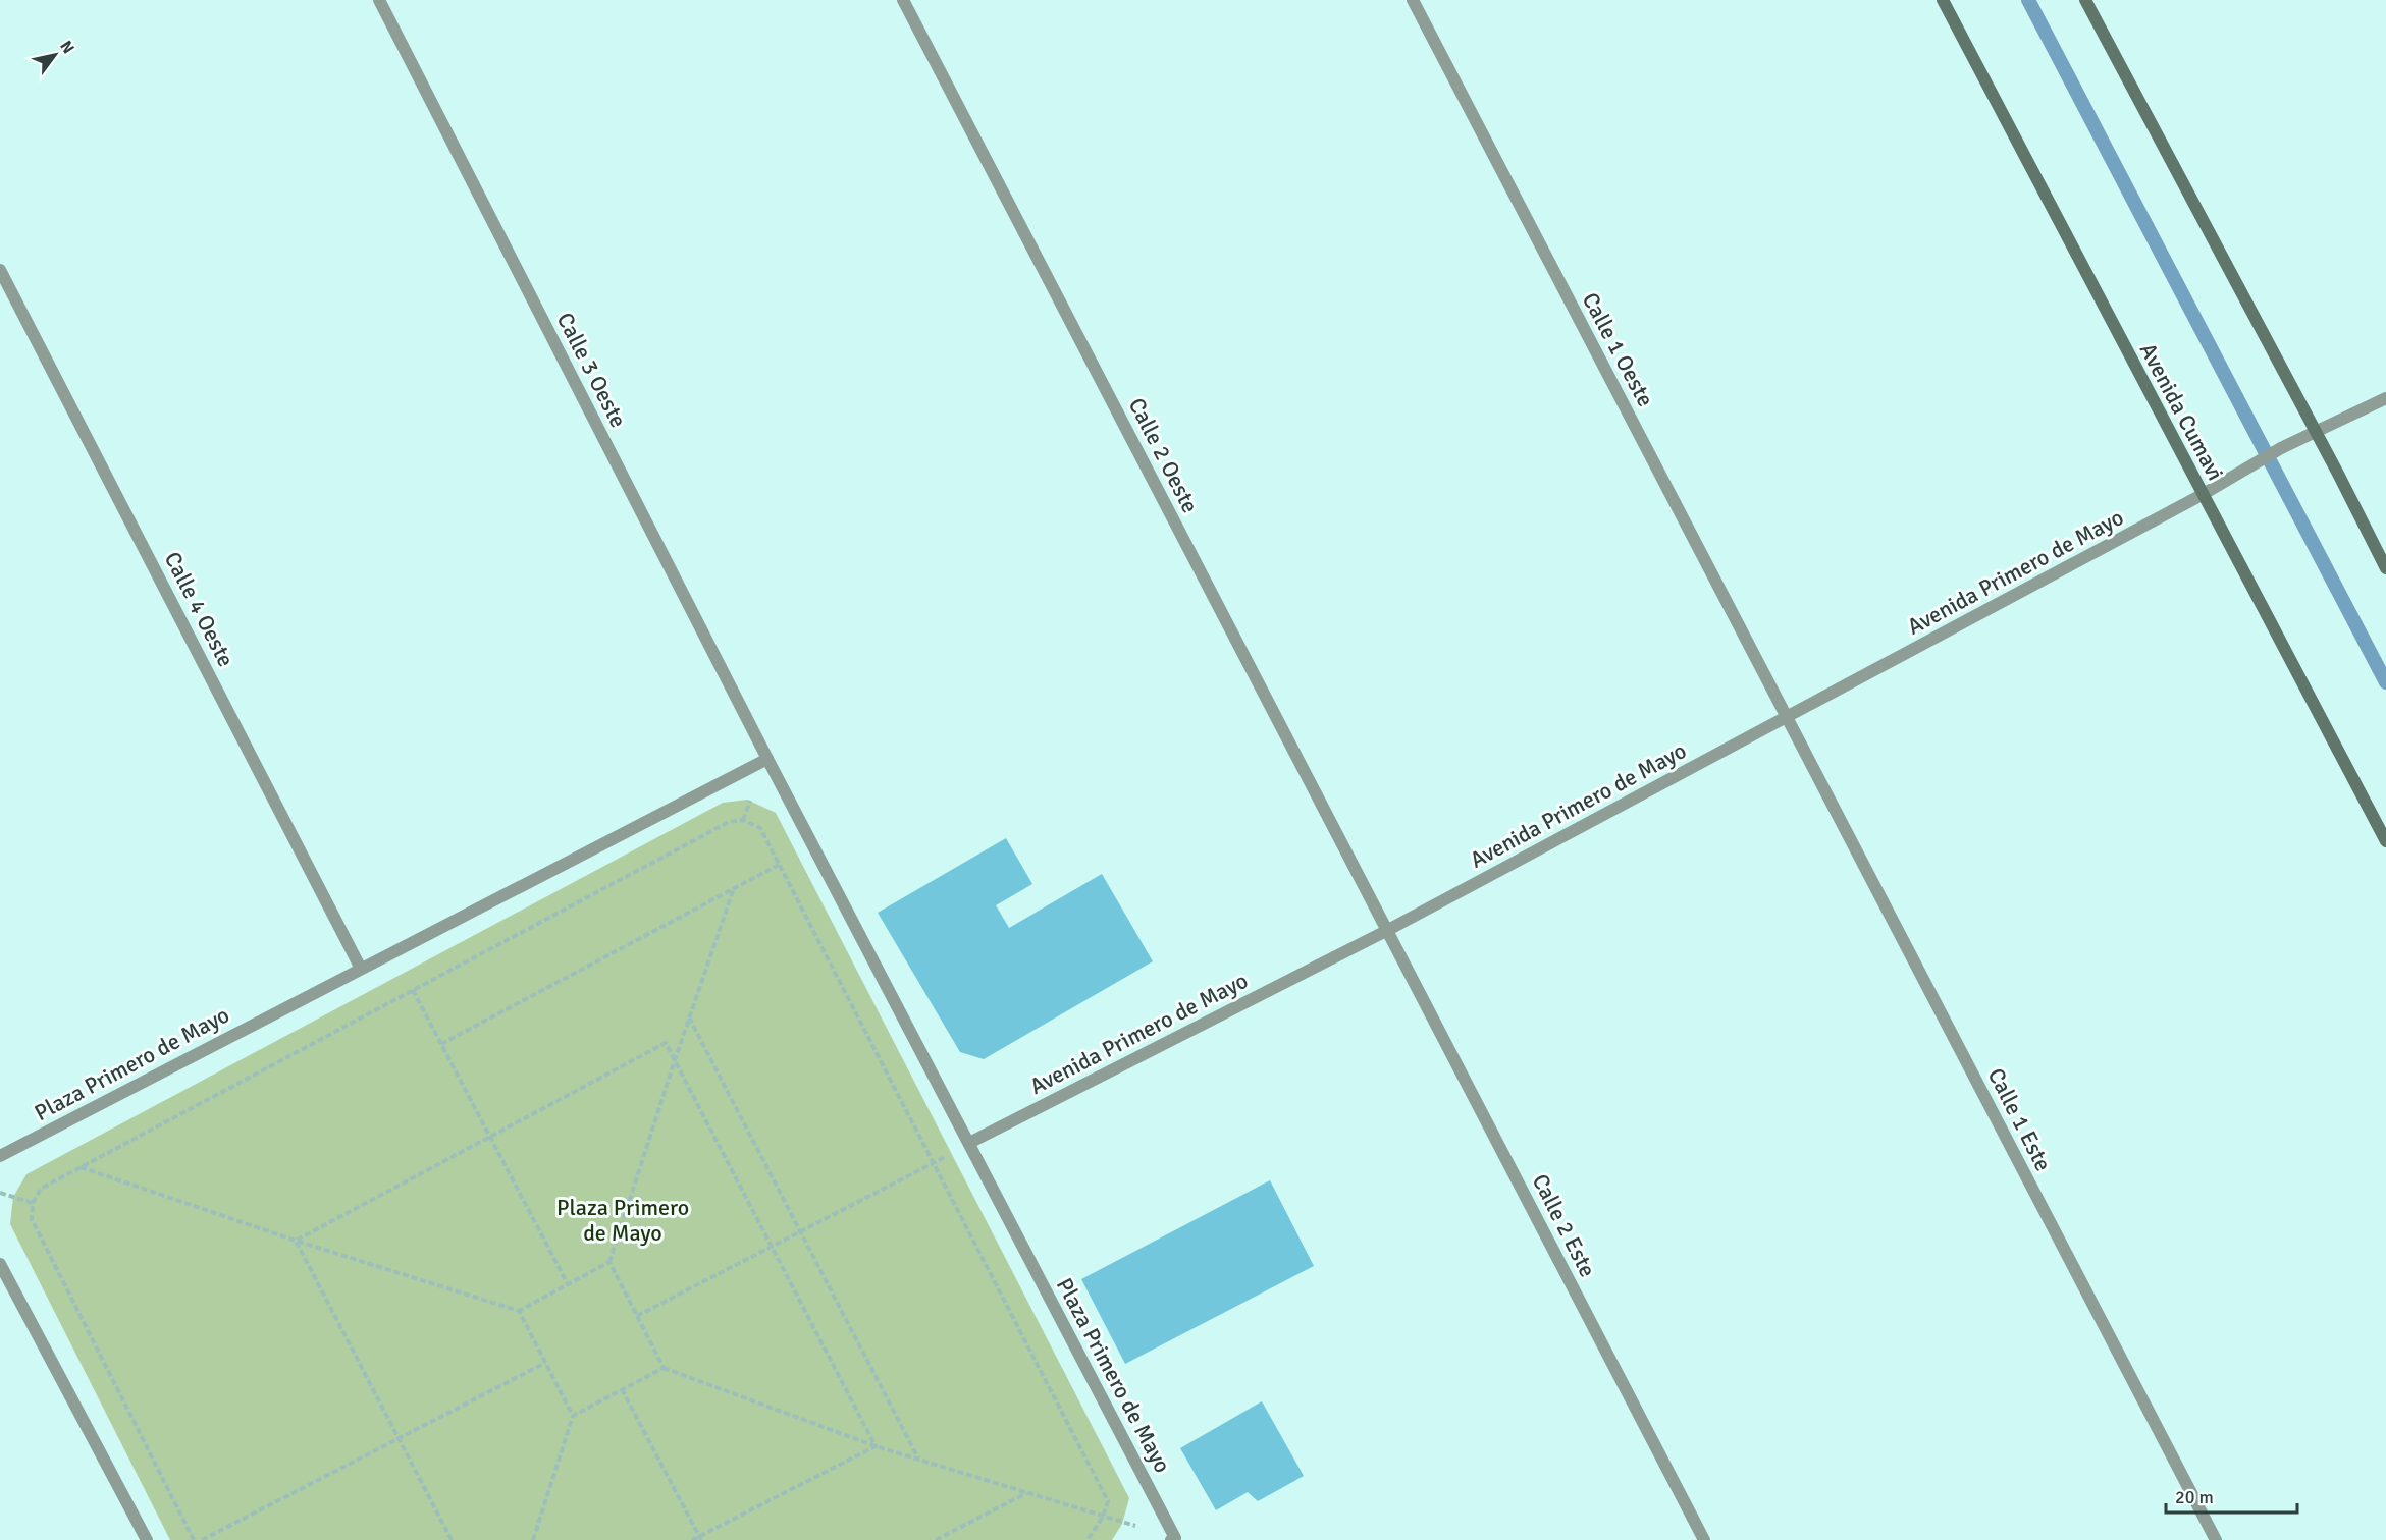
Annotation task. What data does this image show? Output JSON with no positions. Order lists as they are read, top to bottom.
{
  "streets": {
    "main road": ["Avenida Cumavi"],
    "street": [
      "Calle 1 Oeste",
      "Calle 3 Oeste",
      "Calle 2 Oeste",
      "Avenida Primero de Mayo",
      "Calle 4 Oeste",
      "Plaza Primero de Mayo",
      "Calle 1 Este",
      "Calle 2 Este"
    ]
  },
  "crossings": [
    ["Calle 1 Oeste", "Avenida Primero de Mayo"],
    ["Calle 1 Oeste", "Calle 1 Este"],
    ["Calle 3 Oeste", "Plaza Primero de Mayo"],
    ["Avenida Cumavi", "Avenida Primero de Mayo"],
    ["Calle 2 Oeste", "Avenida Primero de Mayo"],
    ["Calle 2 Oeste", "Calle 2 Este"],
    ["Avenida Primero de Mayo", "Plaza Primero de Mayo"],
    ["Avenida Primero de Mayo", "Calle 1 Este"],
    ["Avenida Primero de Mayo", "Calle 2 Este"],
    ["Calle 4 Oeste", "Plaza Primero de Mayo"]
  ],
  "parks": ["Plaza Primero de Mayo"],
  "scale_bar": "20 m",
  "north": "top right"
}
